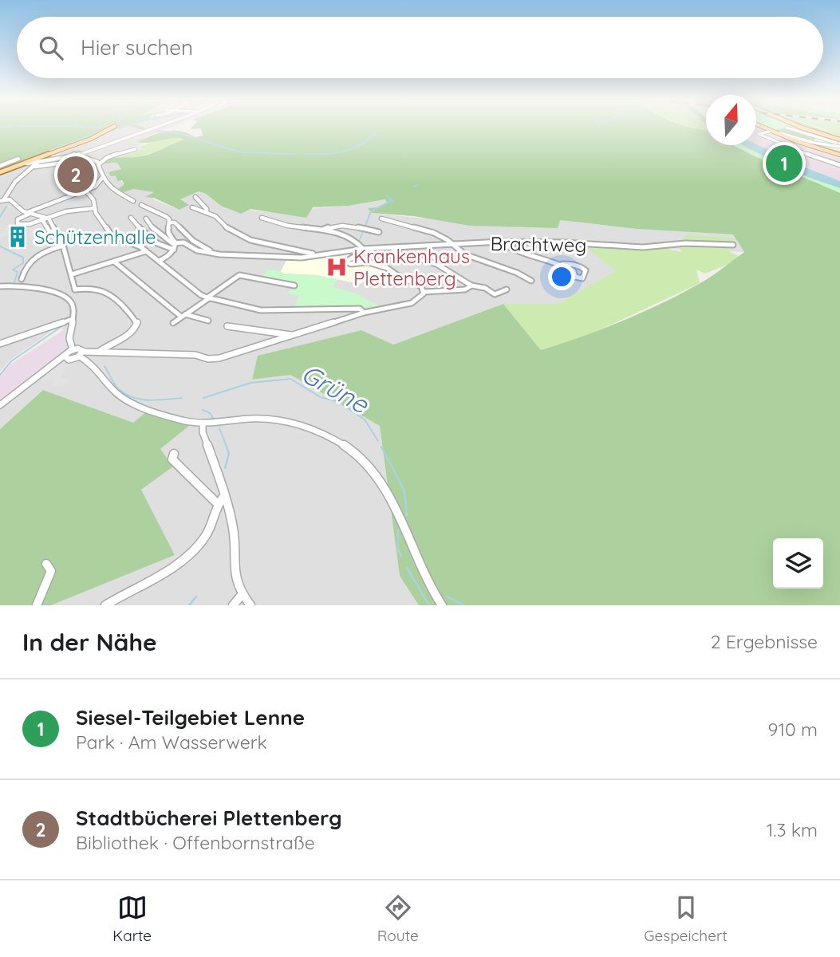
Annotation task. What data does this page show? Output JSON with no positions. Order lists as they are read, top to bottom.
{
  "streets": {
    "street": ["Brachtweg"]
  },
  "water": ["Grüne"],
  "places": {
    "building": ["Schützenhalle"],
    "hospital": ["Krankenhaus Plettenberg"]
  },
  "north": "top",
  "page": {
    "search": "Hier suchen",
    "pins": ["1", "2"],
    "heading": ["In der Nähe", "2 Ergebnisse"],
    "list": [
      {
        "mark": "1",
        "name": "Siesel-Teilgebiet Lenne",
        "note": "Park · Am Wasserwerk",
        "value": "910 m"
      },
      {
        "mark": "2",
        "name": "Stadtbücherei Plettenberg",
        "note": "Bibliothek · Offenbornstraße",
        "value": "1.3 km"
      }
    ],
    "nav": ["Karte", "Route", "Gespeichert"]
  }
}
